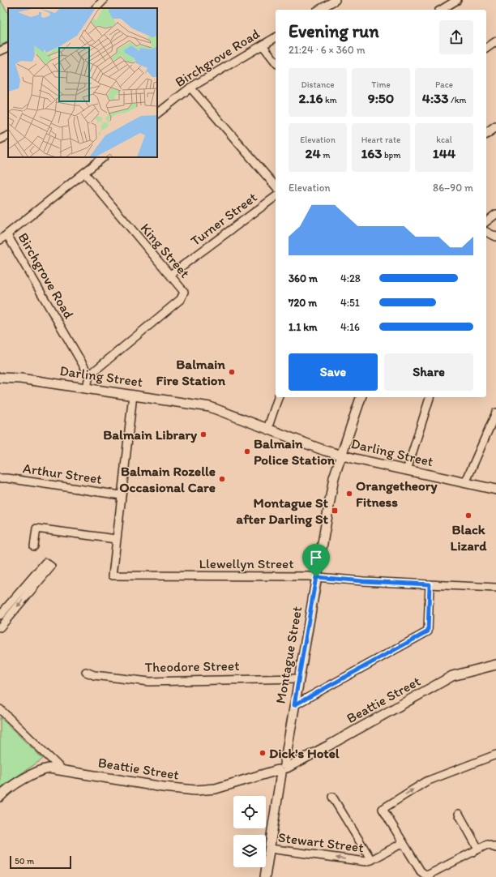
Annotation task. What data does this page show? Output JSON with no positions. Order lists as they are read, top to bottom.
{
  "streets": {
    "street": [
      "Birchgrove Road",
      "Turner Street",
      "King Street",
      "Darling Street",
      "Arthur Street",
      "Llewellyn Street",
      "Montague Street",
      "Theodore Street",
      "Beattie Street",
      "Stewart Street"
    ]
  },
  "crossings": [
    ["Birchgrove Road", "King Street"],
    ["Turner Street", "King Street"],
    ["Darling Street", "Montague Street"],
    ["Llewellyn Street", "Montague Street"],
    ["Montague Street", "Theodore Street"],
    ["Montague Street", "Beattie Street"],
    ["Montague Street", "Stewart Street"]
  ],
  "one_way": ["Stewart Street"],
  "places": {
    "other": [
      "Balmain Fire Station",
      "Balmain Library",
      "Balmain Police Station",
      "Balmain Rozelle Occasional Care",
      "Orangetheory Fitness",
      "Black Lizard",
      "Dick's Hotel"
    ],
    "transit": ["Montague St after Darling St"]
  },
  "scale_bar": "50 m",
  "page": {
    "heading": ["Evening run", "21:24 · 6 × 360 m"],
    "stats": [
      ["Distance", "2.16 km"],
      ["Time", "9:50"],
      ["Pace", "4:33 /km"],
      ["Elevation", "24 m"],
      ["Heart rate", "163 bpm"],
      ["kcal", "144"]
    ],
    "chart": ["Elevation", "86–90 m"],
    "list": [
      {
        "name": "360 m",
        "note": "4:28"
      },
      {
        "name": "720 m",
        "note": "4:51"
      },
      {
        "name": "1.1 km",
        "note": "4:16"
      }
    ],
    "buttons": ["Save", "Share"],
    "scale": "50 m"
  }
}
